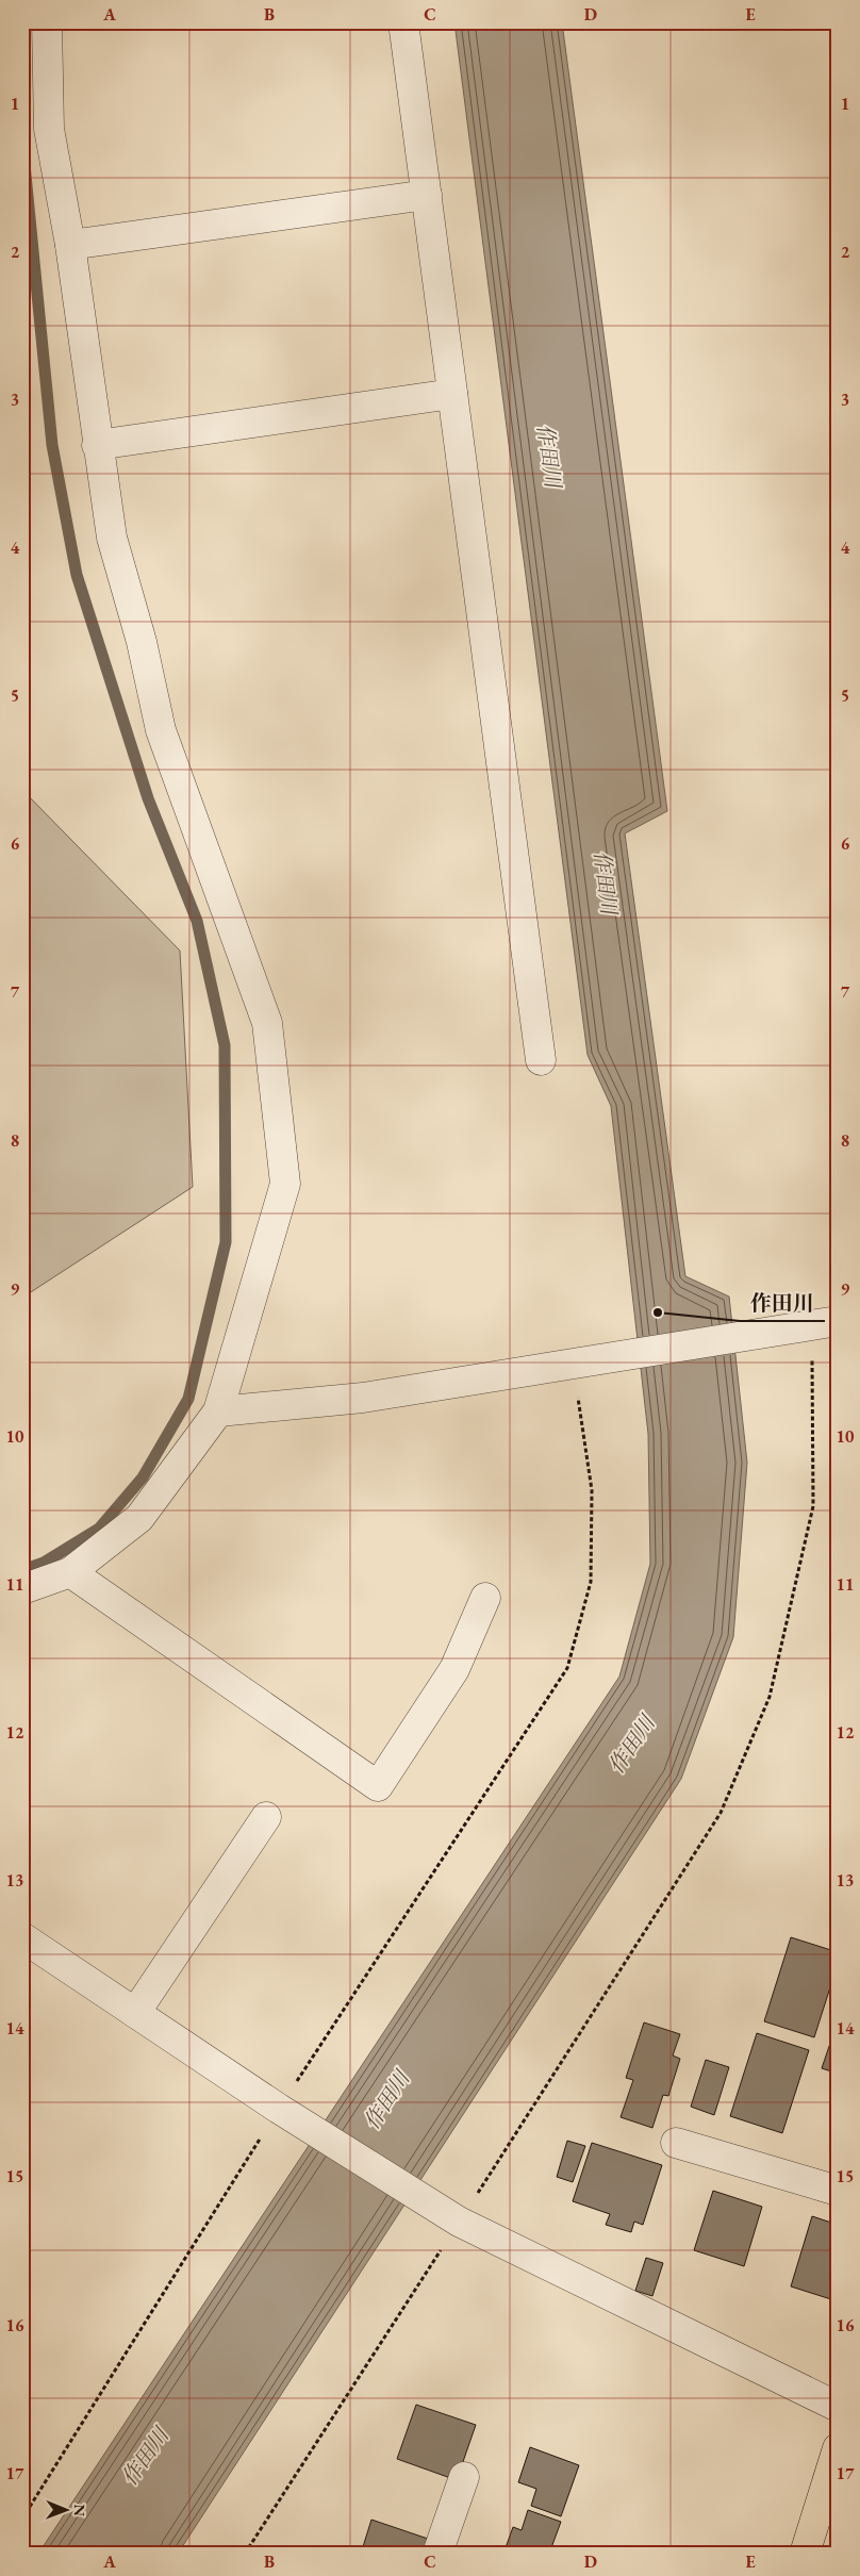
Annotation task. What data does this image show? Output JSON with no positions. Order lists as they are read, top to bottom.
{
  "water": ["作田川"],
  "places": ["作田川"],
  "north": "right",
  "grid": {
    "columns": [
      "A",
      "B",
      "C",
      "D",
      "E"
    ],
    "rows": [
      "1",
      "2",
      "3",
      "4",
      "5",
      "6",
      "7",
      "8",
      "9",
      "10",
      "11",
      "12",
      "13",
      "14",
      "15",
      "16",
      "17"
    ]
  }
}
